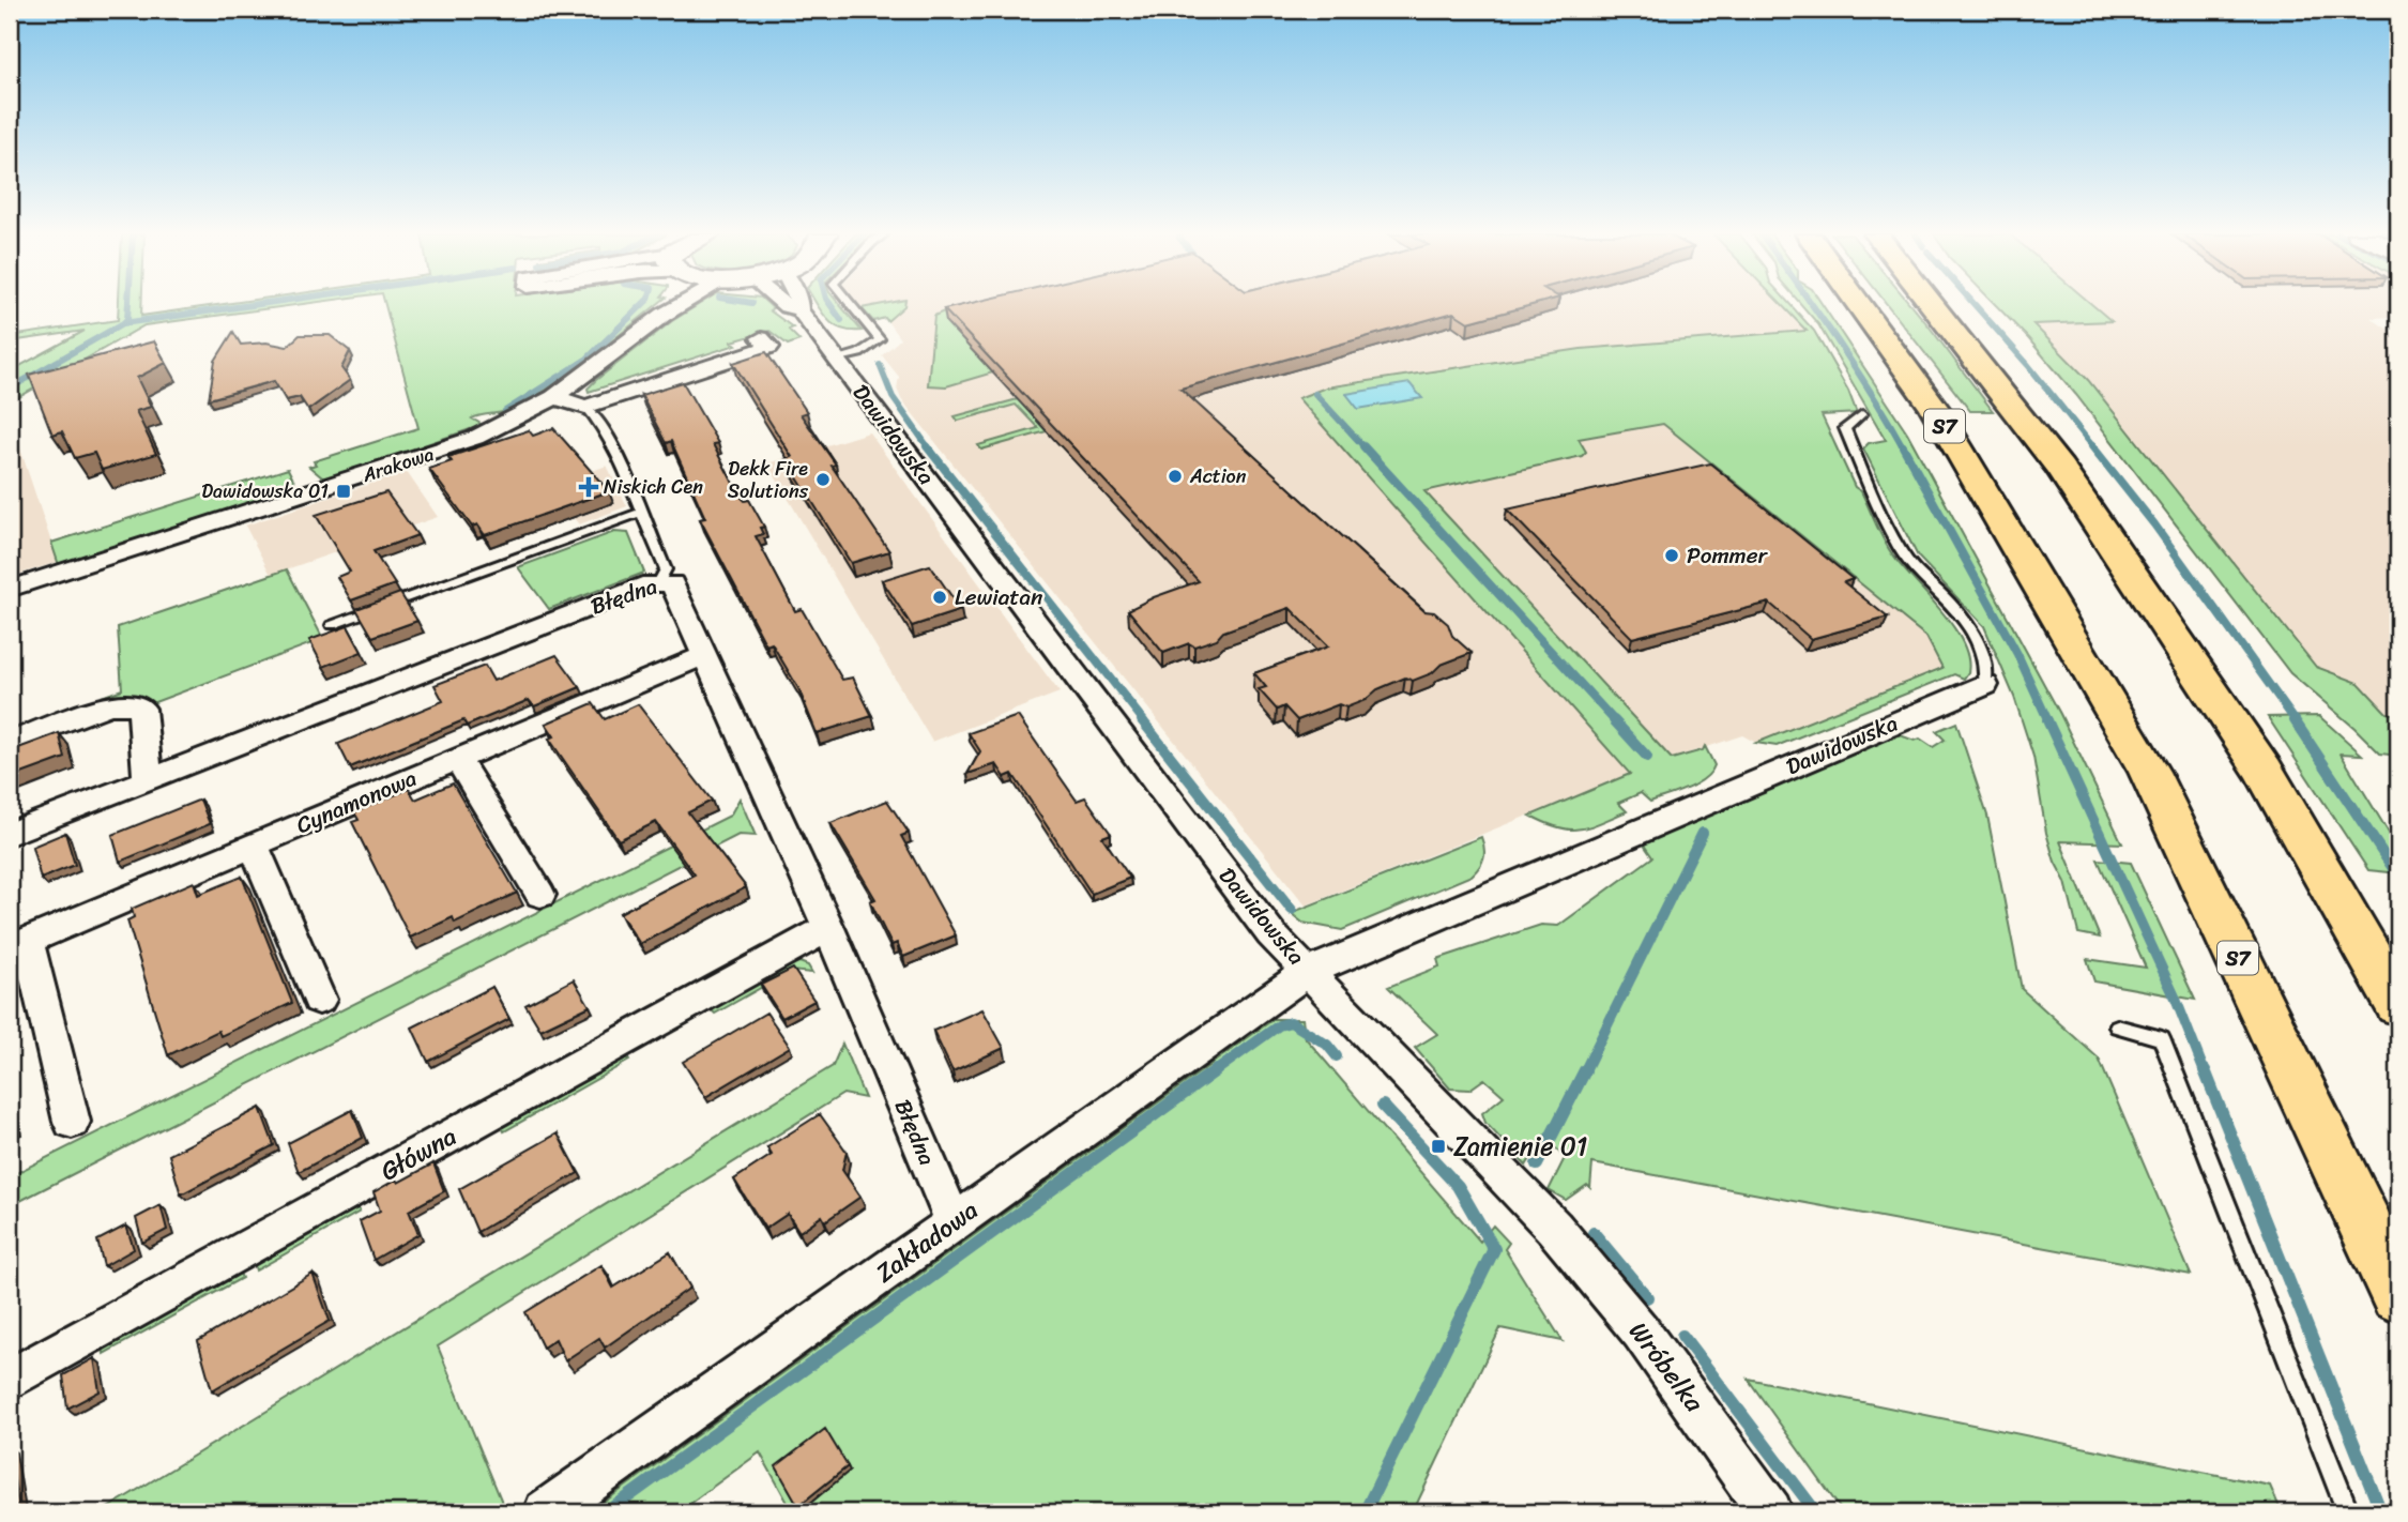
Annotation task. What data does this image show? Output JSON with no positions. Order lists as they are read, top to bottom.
{
  "streets": {
    "highway": ["S7"],
    "street": [
      "Dawidowska",
      "Arakowa",
      "Błędna",
      "Cynamonowa",
      "Główna",
      "Zakładowa",
      "Wróbelka"
    ]
  },
  "crossings": [
    ["Dawidowska", "Zakładowa"],
    ["Błędna", "Cynamonowa"],
    ["Błędna", "Główna"],
    ["Błędna", "Zakładowa"]
  ],
  "places": {
    "other": [
      "Action",
      "Dekk Fire Solutions",
      "Pommer",
      "Lewiatan"
    ],
    "health": ["Niskich Cen"],
    "transit": ["Dawidowska 01", "Zamienie 01"]
  }
}
